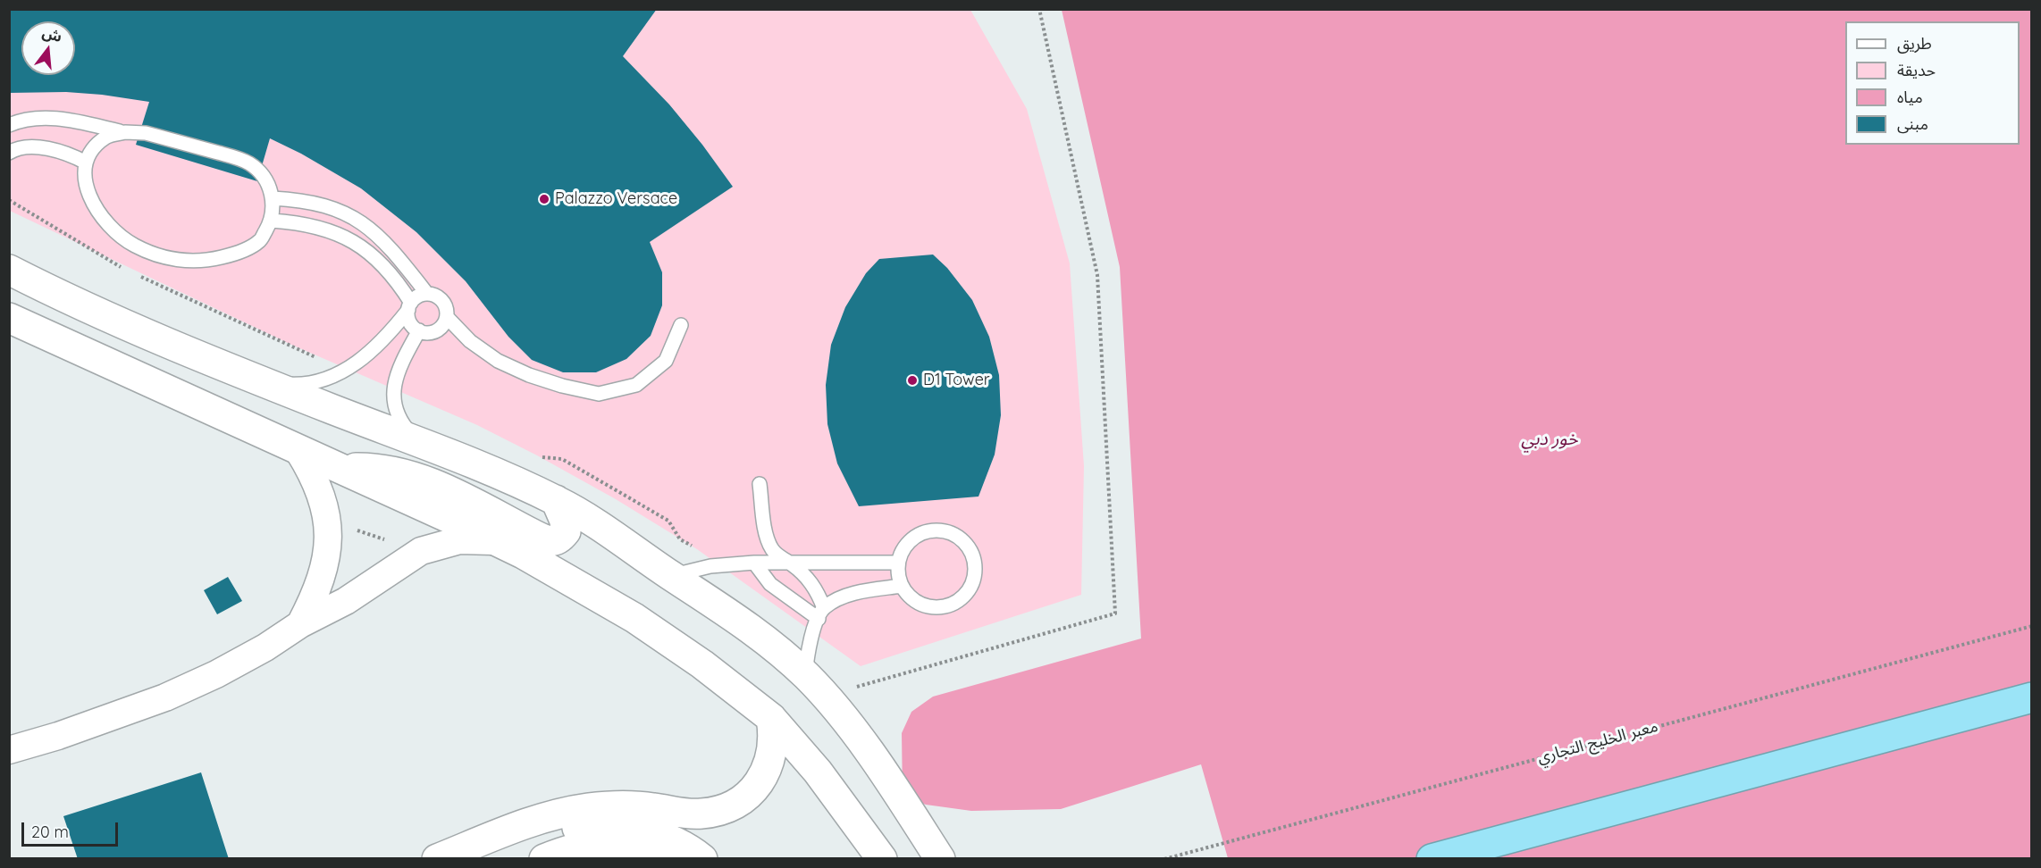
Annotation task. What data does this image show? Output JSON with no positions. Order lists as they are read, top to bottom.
{
  "streets": {
    "path": ["معبر الخليج التجاري"]
  },
  "water": ["خور دبي"],
  "places": ["Palazzo Versace", "D1 Tower"],
  "legend": [
    "طريق",
    "حديقة",
    "مياه",
    "مبنى"
  ],
  "scale_bar": "20 m",
  "north": "top"
}
